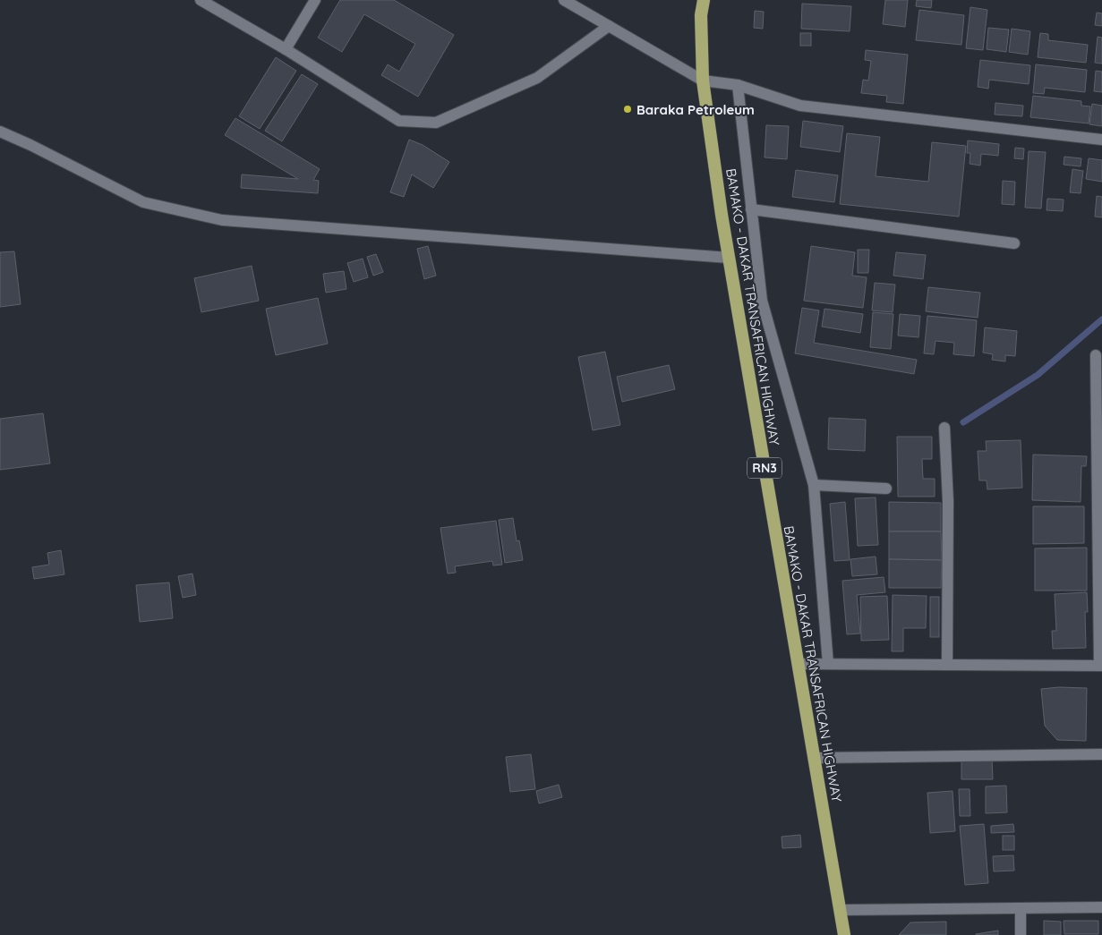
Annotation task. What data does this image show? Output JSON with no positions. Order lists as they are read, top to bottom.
{
  "streets": {
    "highway": ["BAMAKO - DAKAR TRANSAFRICAN HIGHWAY", "RN3"]
  },
  "places": ["Baraka Petroleum"]
}
